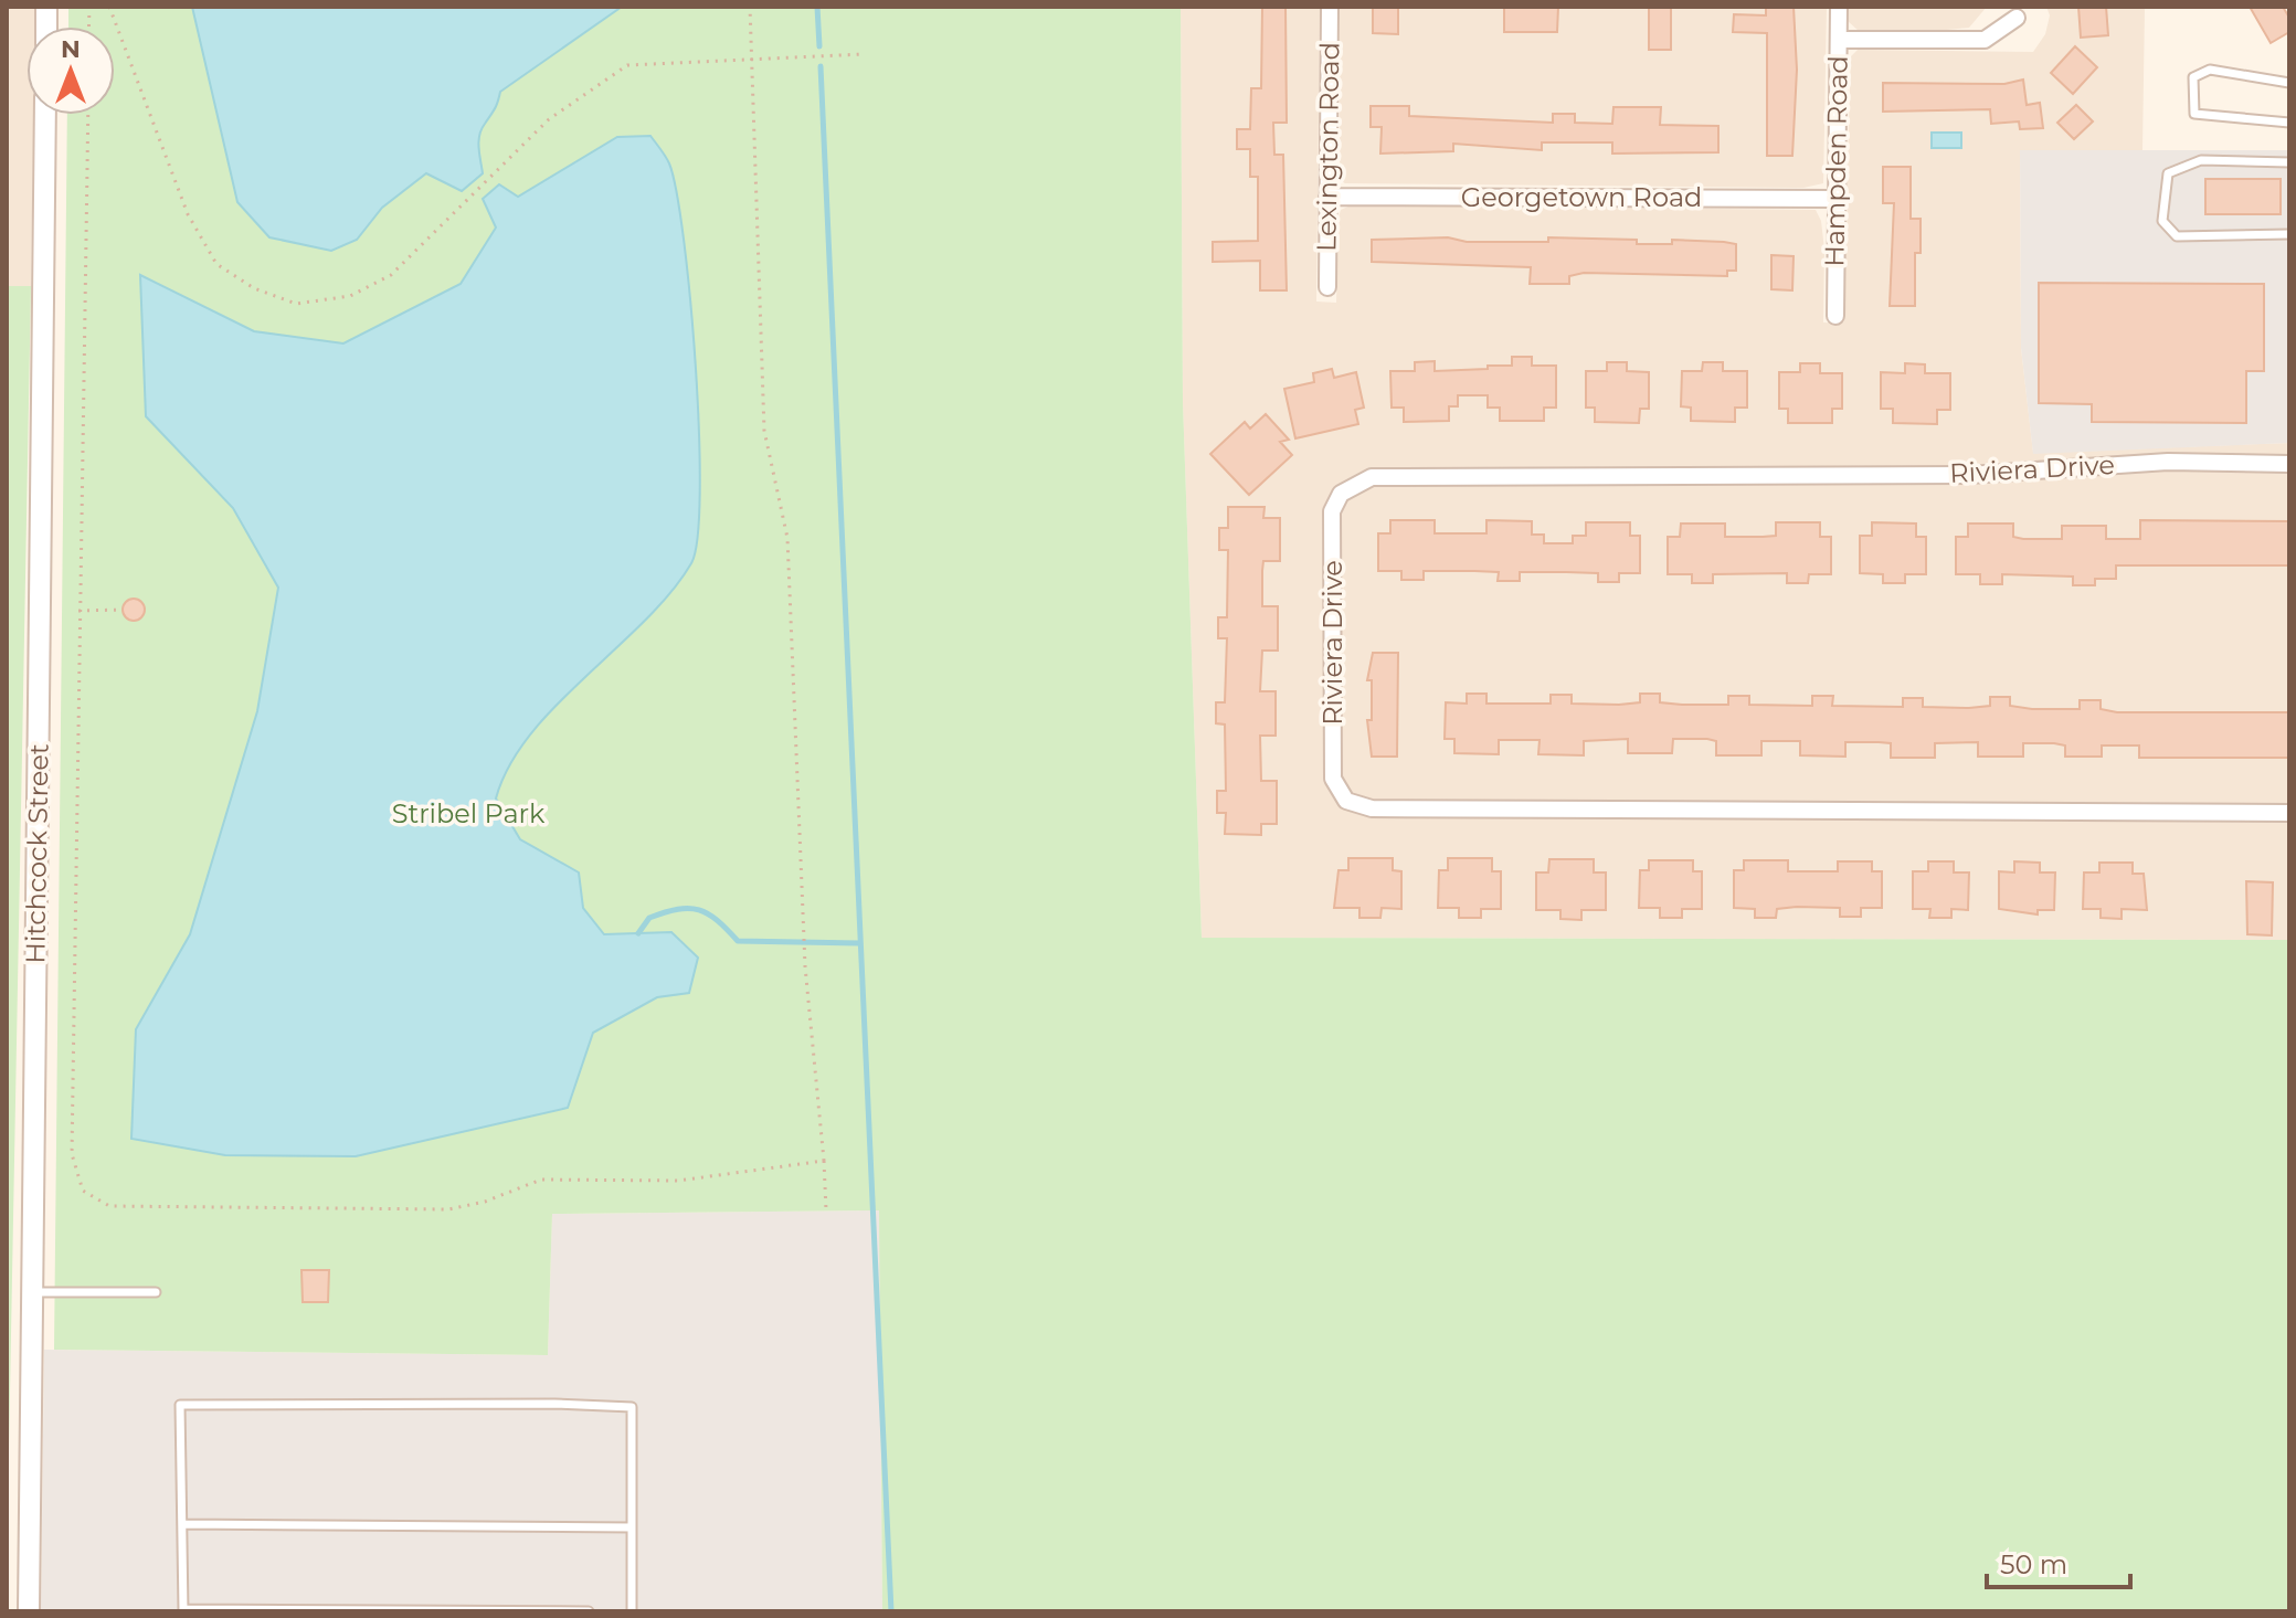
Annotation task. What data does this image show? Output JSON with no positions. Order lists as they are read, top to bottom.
{
  "streets": {
    "street": [
      "Lexington Road",
      "Hampden Road",
      "Georgetown Road",
      "Riviera Drive",
      "Hitchcock Street"
    ]
  },
  "crossings": [
    ["Lexington Road", "Georgetown Road"],
    ["Hampden Road", "Georgetown Road"]
  ],
  "parks": ["Stribel Park"],
  "scale_bar": "50 m",
  "north": "top"
}
